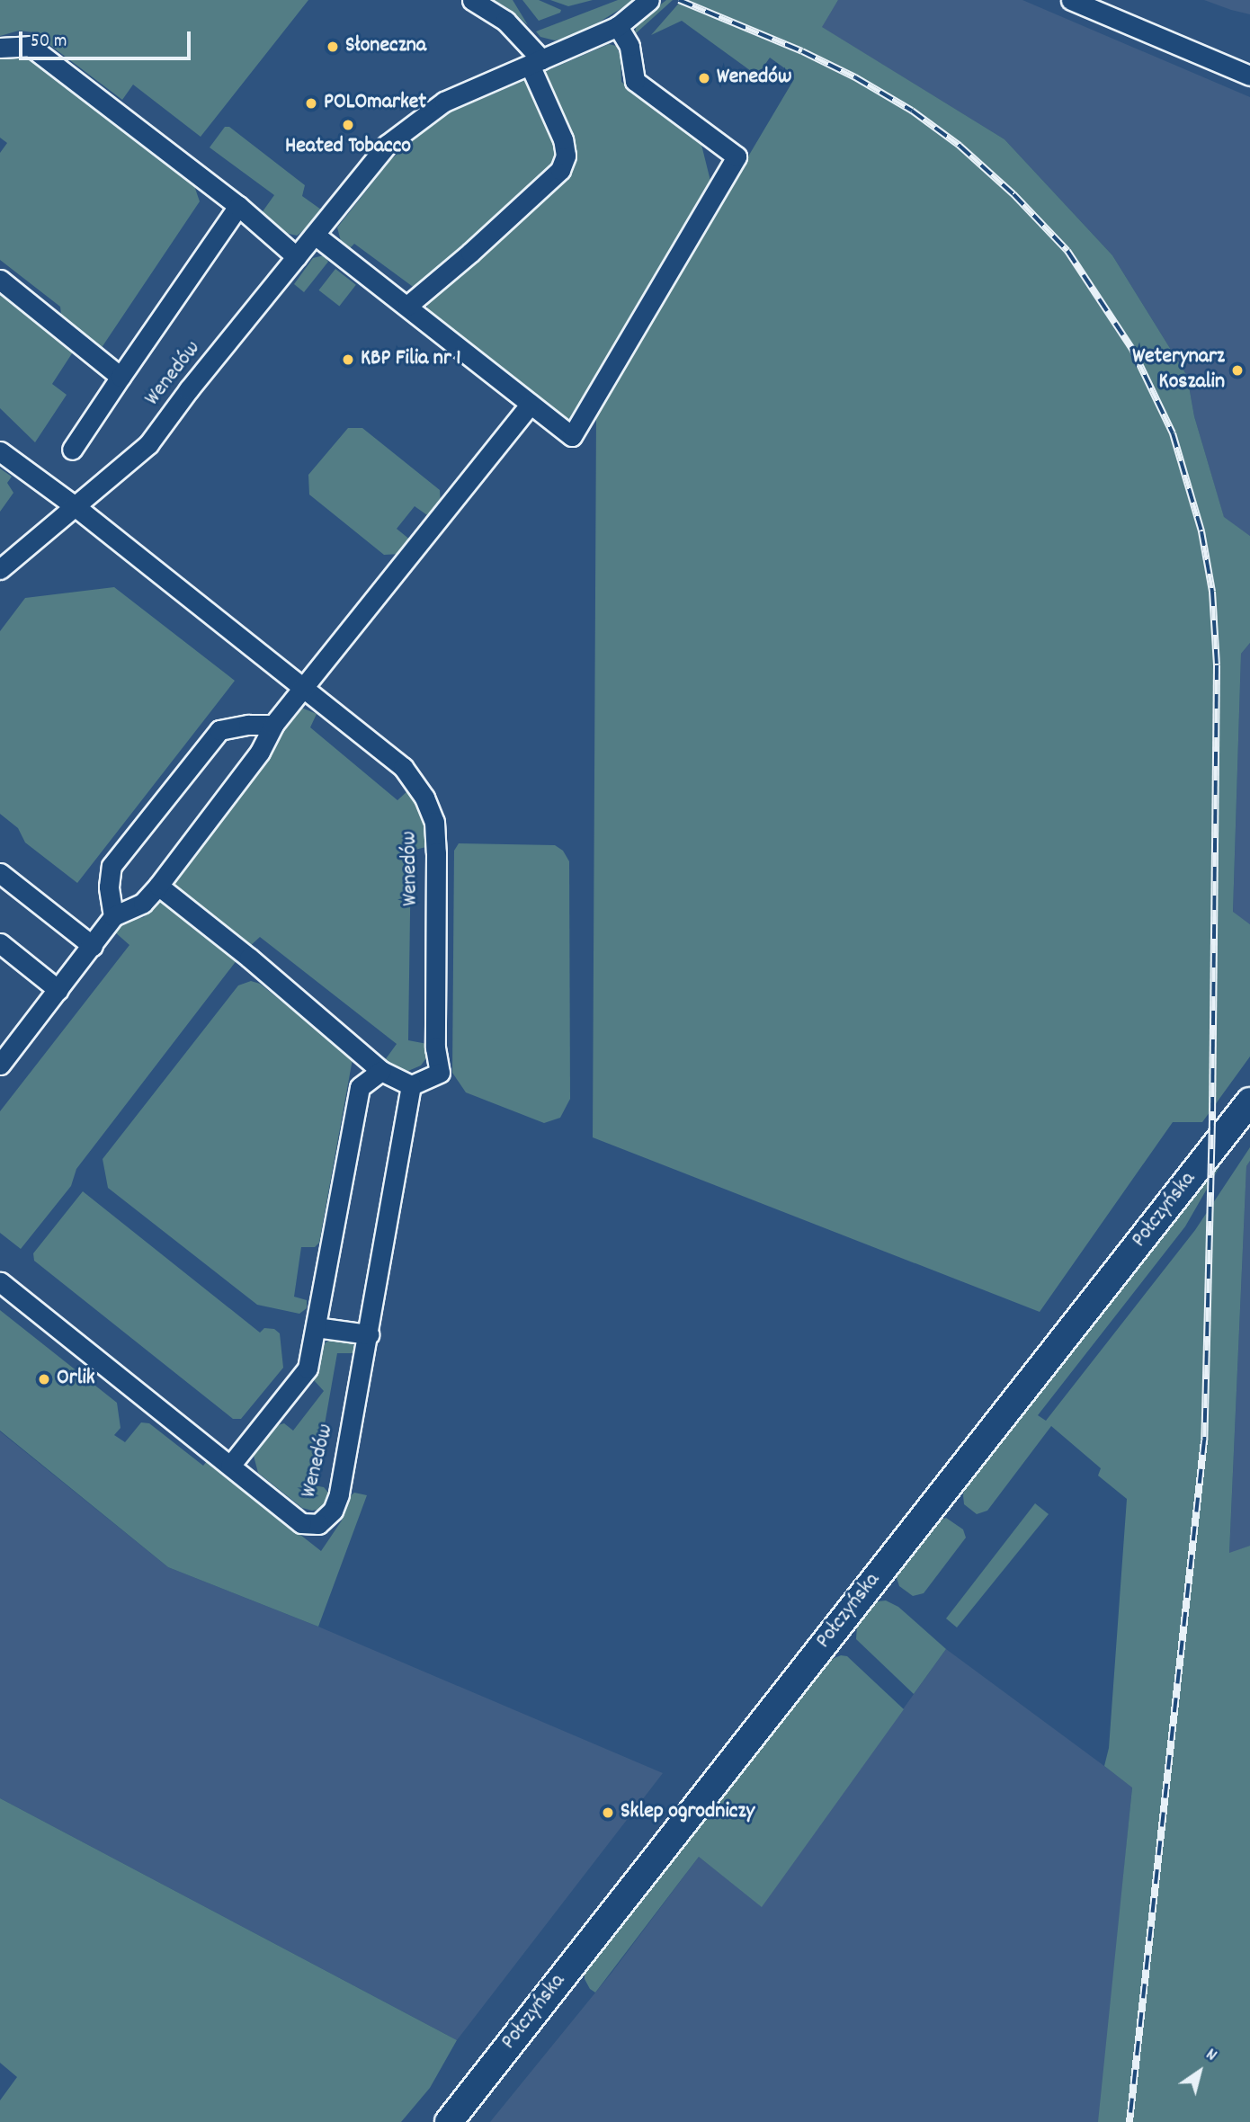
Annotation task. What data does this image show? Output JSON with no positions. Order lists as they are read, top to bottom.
{
  "streets": {
    "street": ["Wenedów", "Połczyńska"]
  },
  "places": [
    "Słoneczna",
    "Wenedów",
    "POLOmarket",
    "Heated Tobacco",
    "KBP Filia nr 1",
    "Weterynarz Koszalin",
    "Orlik",
    "Sklep ogrodniczy"
  ],
  "scale_bar": "50 m",
  "north": "top right"
}
